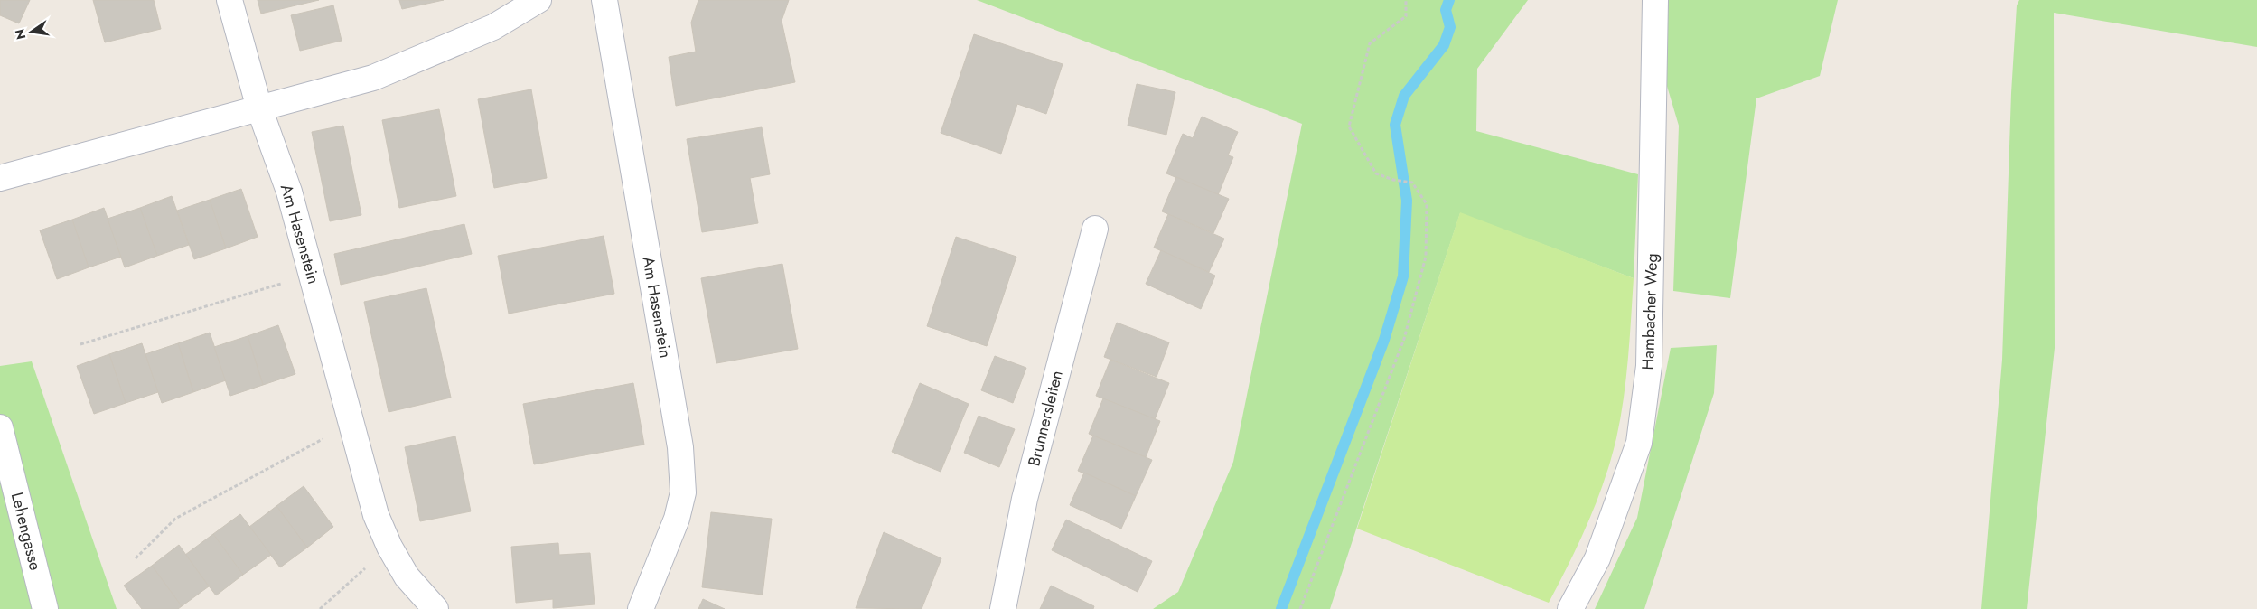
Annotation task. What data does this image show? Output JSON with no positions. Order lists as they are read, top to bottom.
{
  "streets": {
    "street": [
      "Am Hasenstein",
      "Hambacher Weg",
      "Brunnersleiten",
      "Lehengasse"
    ]
  },
  "north": "left"
}
